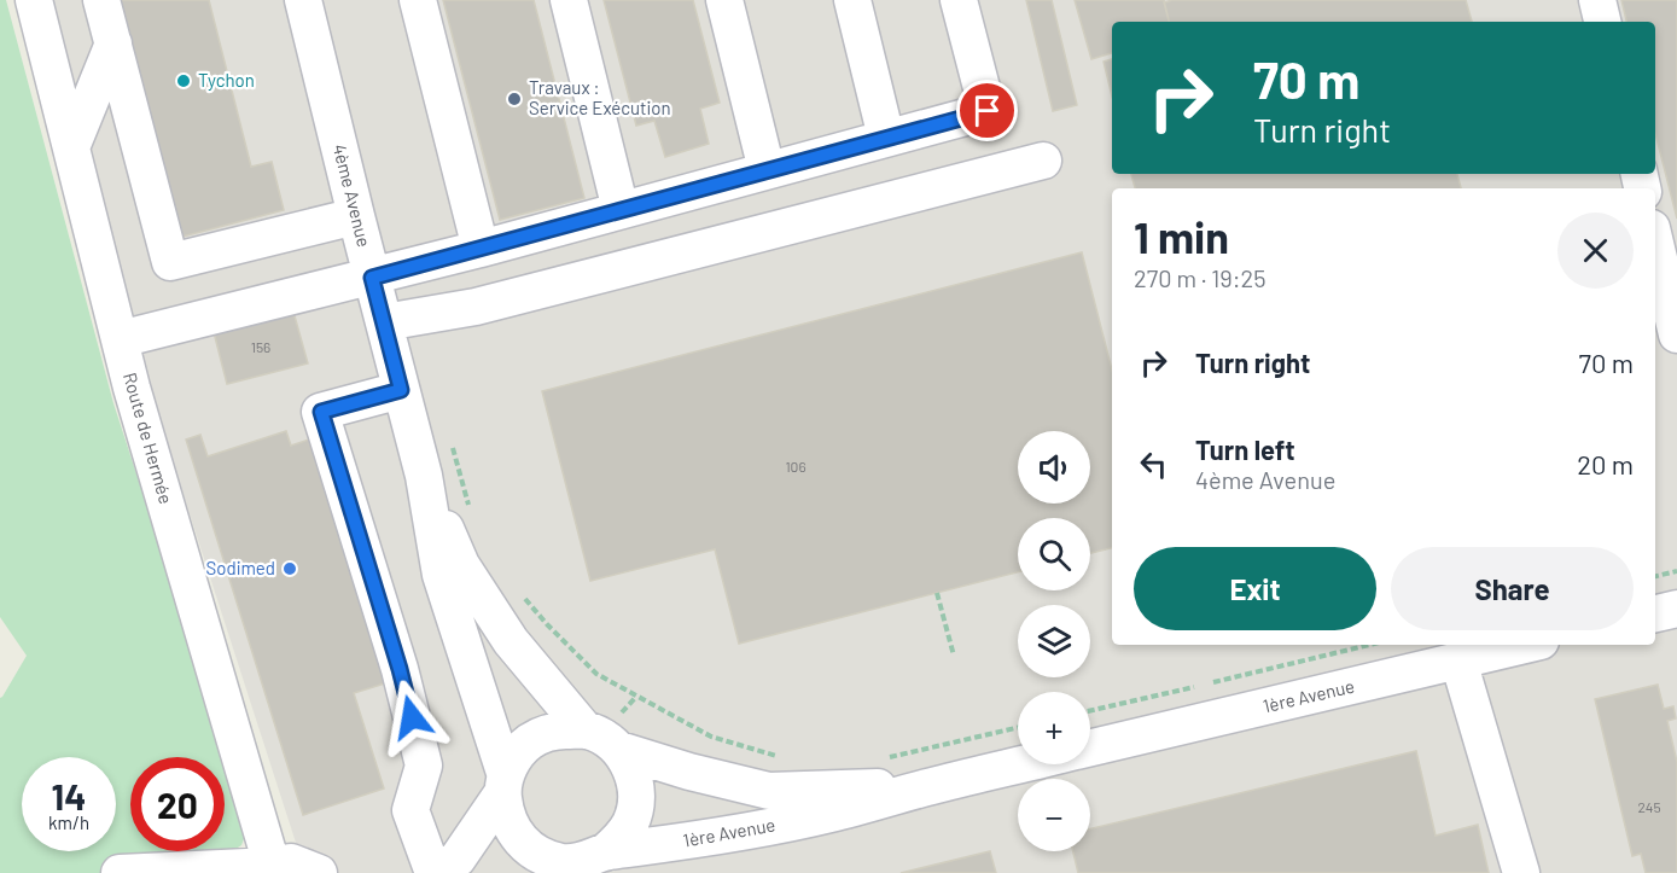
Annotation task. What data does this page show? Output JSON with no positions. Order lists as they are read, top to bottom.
{
  "streets": {
    "street": ["4ème Avenue", "Route de Hermée", "1ère Avenue"]
  },
  "crossings": [
    ["4ème Avenue", "1ère Avenue"]
  ],
  "places": ["Tychon", "Travaux : Service Exécution", "Sodimed"],
  "house_numbers": ["156", "106", "245"],
  "page": {
    "turn": ["70 m", "Turn right"],
    "heading": ["1 min", "270 m · 19:25"],
    "list": [
      {
        "name": "Turn right",
        "value": "70 m"
      },
      {
        "name": "Turn left",
        "note": "4ème Avenue",
        "value": "20 m"
      }
    ],
    "map_buttons": ["+", "−"],
    "buttons": ["Exit", "Share"],
    "speed": "14 km/h",
    "limit": "20"
  }
}
